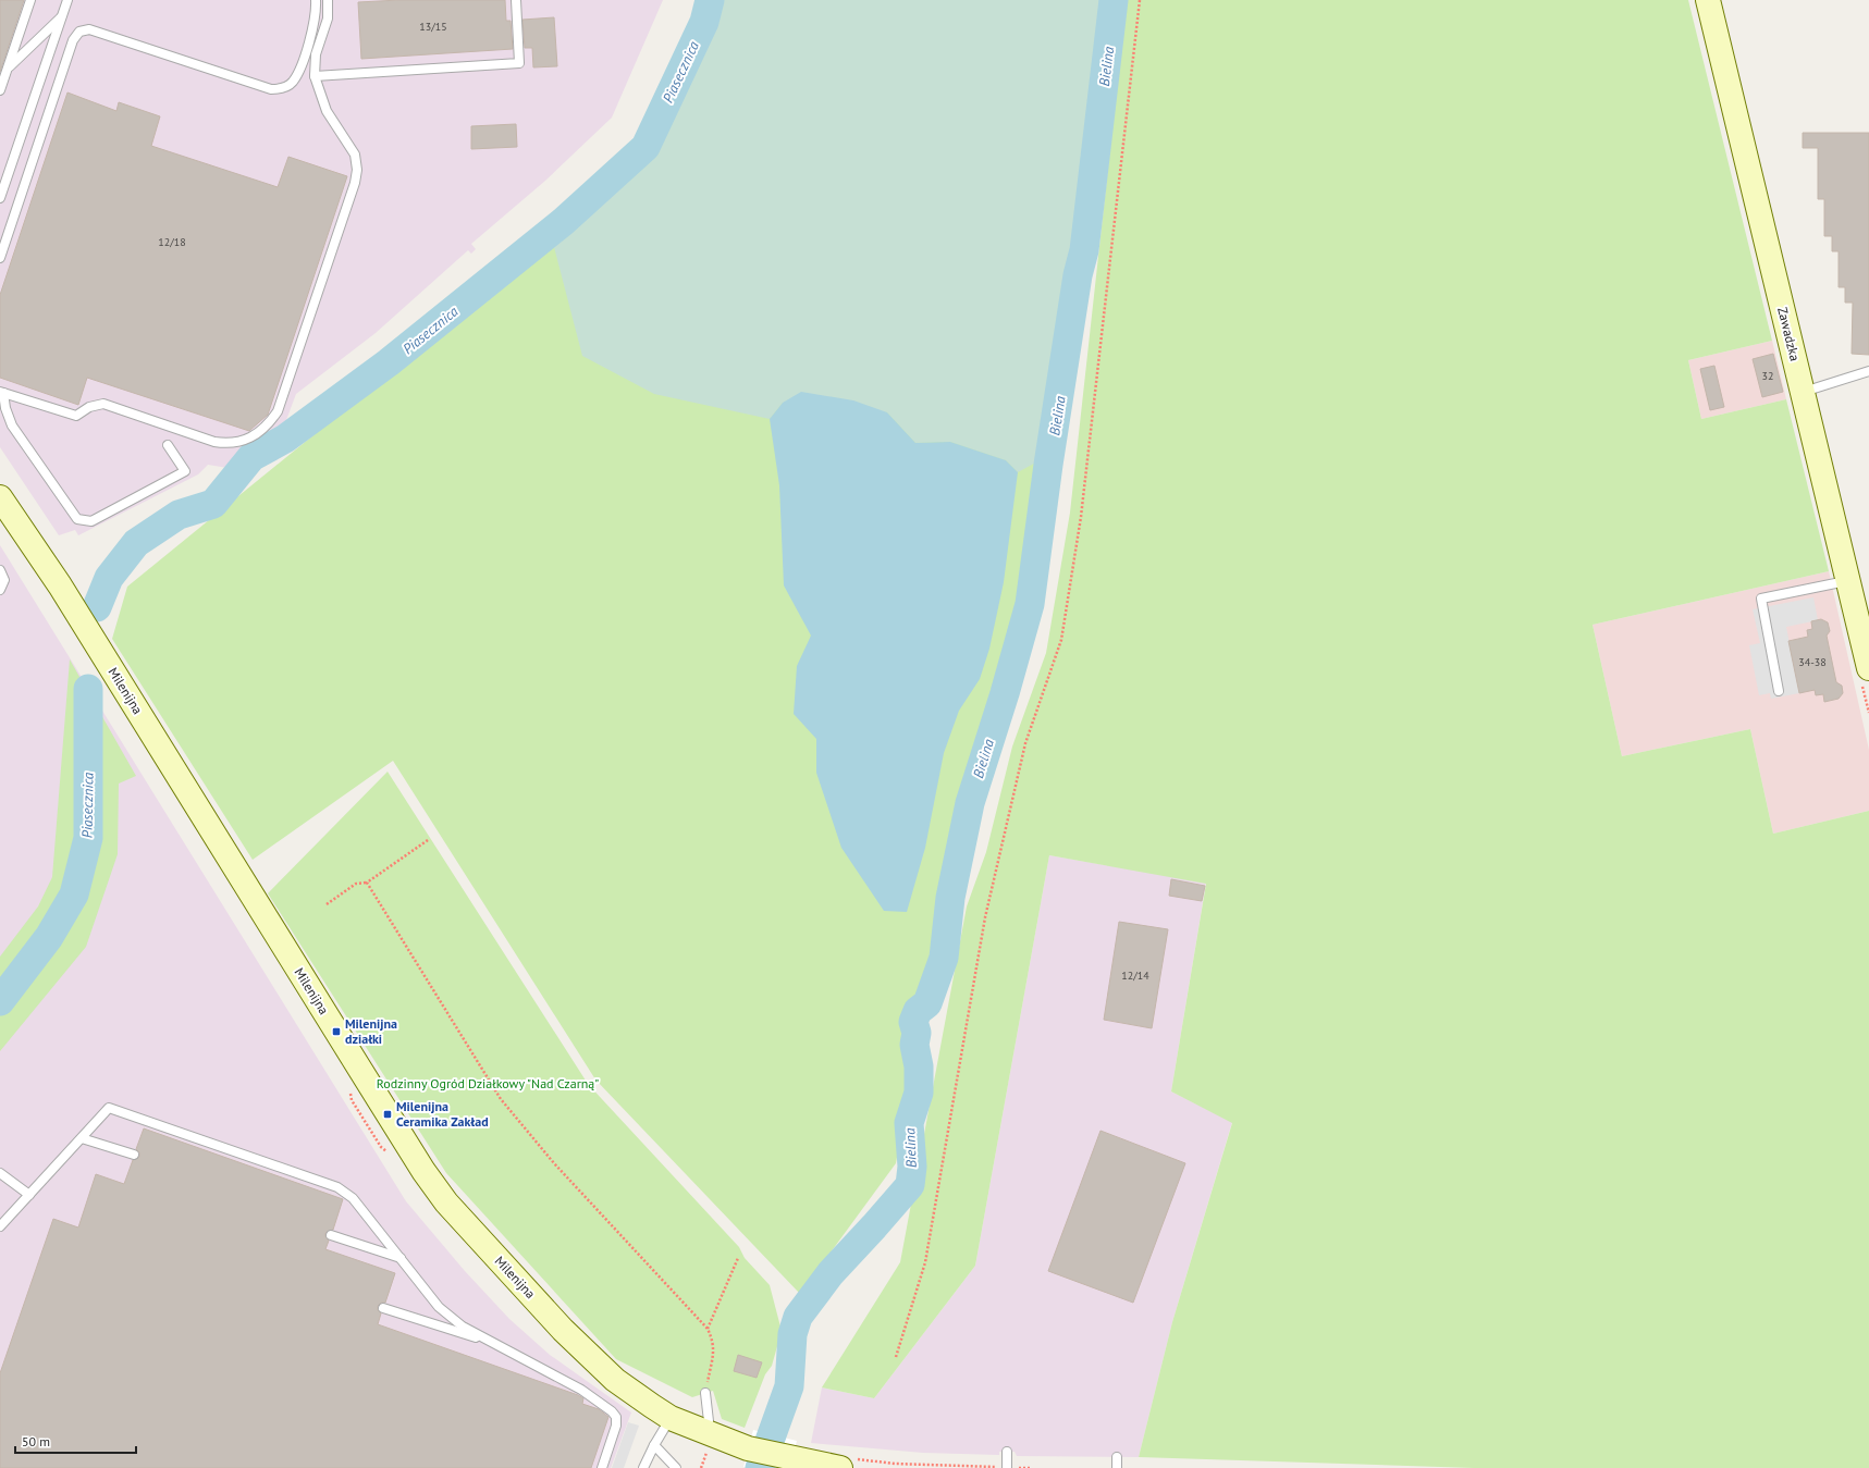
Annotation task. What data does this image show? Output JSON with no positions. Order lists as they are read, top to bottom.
{
  "streets": {
    "street": ["Zawadzka", "Milenijna"]
  },
  "water": ["Bielina", "Piasecznica"],
  "parks": ["Rodzinny Ogród Działkowy \"Nad Czarną\""],
  "places": {
    "transit": ["Milenijna działki", "Milenijna Ceramika Zakład"]
  },
  "house_numbers": [
    "13/15",
    "12/18",
    "32",
    "34-38",
    "12/14"
  ],
  "scale_bar": "50 m"
}
